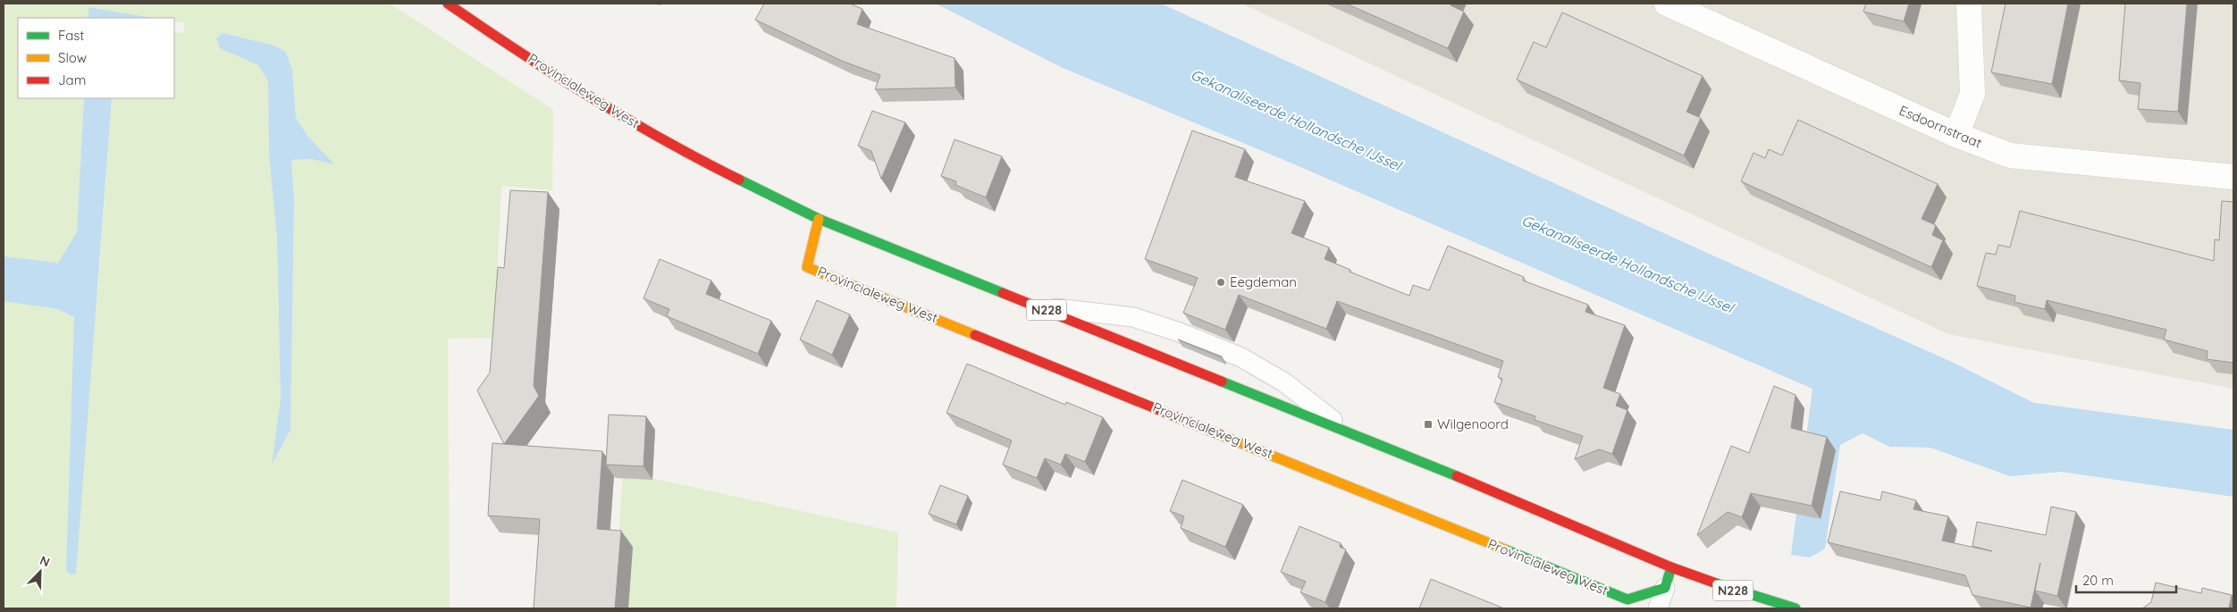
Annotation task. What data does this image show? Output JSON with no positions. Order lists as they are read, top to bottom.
{
  "streets": {
    "main road": ["Provincialeweg West", "N228"],
    "street": ["Esdoornstraat"]
  },
  "water": ["Gekanaliseerde Hollandsche IJssel"],
  "places": {
    "other": ["Eegdeman"],
    "transit": ["Wilgenoord"]
  },
  "legend": ["Fast", "Slow", "Jam"],
  "scale_bar": "20 m",
  "north": "top right"
}
